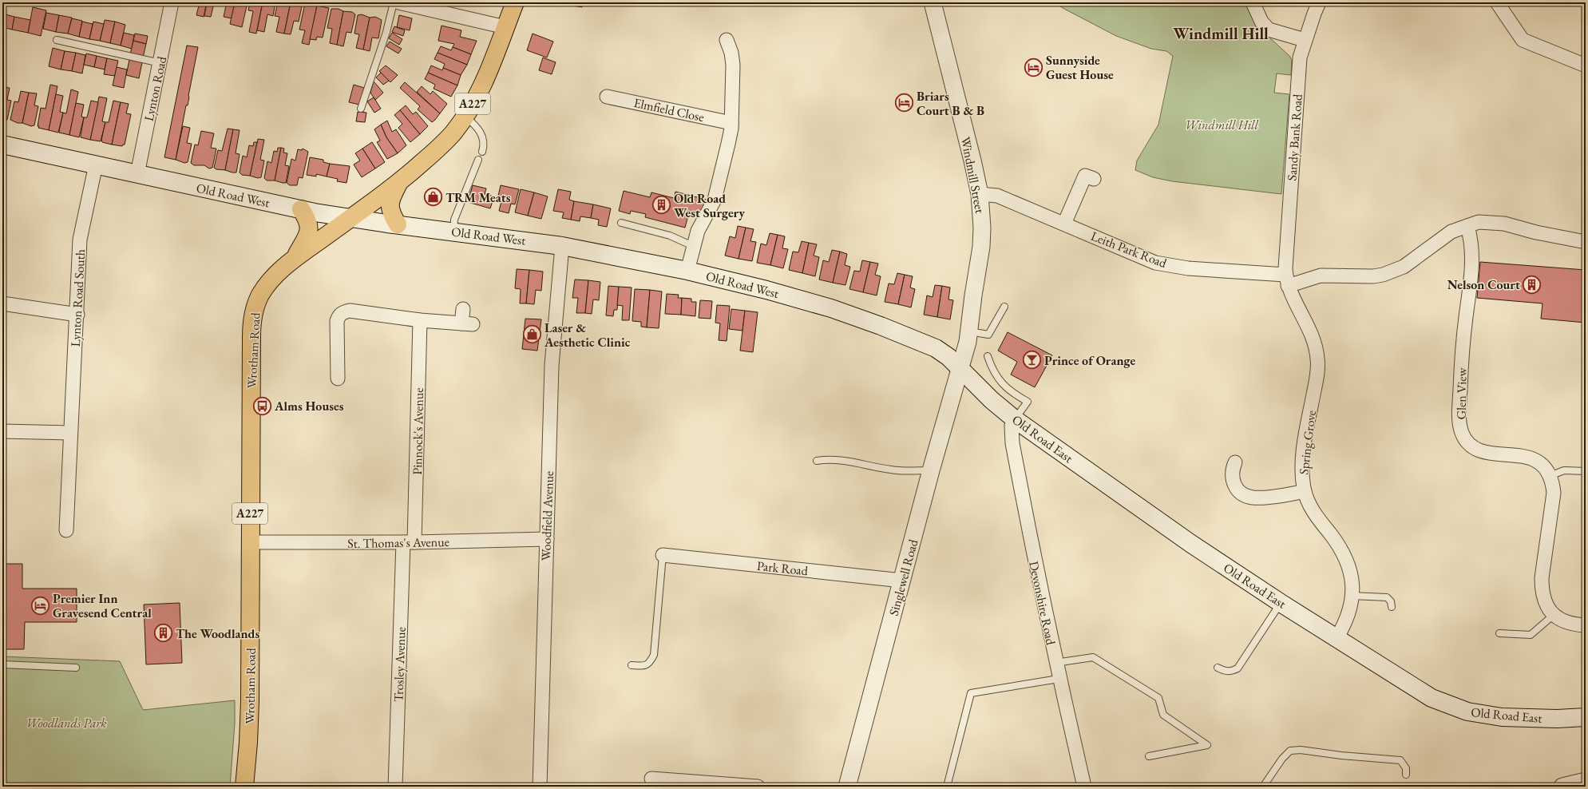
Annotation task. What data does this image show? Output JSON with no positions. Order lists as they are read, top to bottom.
{
  "streets": {
    "main road": [
      "A227",
      "Old Road West",
      "Wrotham Road",
      "Old Road East"
    ],
    "street": [
      "Lynton Road",
      "Elmfield Close",
      "Sandy Bank Road",
      "Windmill Street",
      "Leith Park Road",
      "Lynton Road South",
      "Glen View",
      "Pinnock's Avenue",
      "Spring Grove",
      "Woodfield Avenue",
      "St. Thomas's Avenue",
      "Park Road",
      "Singlewell Road",
      "Devonshire Road",
      "Trosley Avenue"
    ]
  },
  "crossings": [
    ["Lynton Road", "Old Road West"],
    ["A227", "Old Road West"],
    ["A227", "Wrotham Road"],
    ["Sandy Bank Road", "Leith Park Road"],
    ["Sandy Bank Road", "Spring Grove"],
    ["Windmill Street", "Old Road West"],
    ["Windmill Street", "Leith Park Road"],
    ["Windmill Street", "Old Road East"],
    ["Windmill Street", "Singlewell Road"],
    ["Old Road West", "Lynton Road South"],
    ["Old Road West", "Wrotham Road"],
    ["Old Road West", "Old Road East"],
    ["Old Road West", "Woodfield Avenue"],
    ["Old Road West", "Singlewell Road"],
    ["Leith Park Road", "Glen View"],
    ["Leith Park Road", "Spring Grove"],
    ["Wrotham Road", "St. Thomas's Avenue"],
    ["Pinnock's Avenue", "St. Thomas's Avenue"],
    ["Pinnock's Avenue", "Trosley Avenue"],
    ["Old Road East", "Spring Grove"],
    ["Old Road East", "Singlewell Road"],
    ["Old Road East", "Devonshire Road"],
    ["Woodfield Avenue", "St. Thomas's Avenue"],
    ["St. Thomas's Avenue", "Trosley Avenue"],
    ["Park Road", "Singlewell Road"]
  ],
  "districts": ["Windmill Hill"],
  "parks": ["Windmill Hill", "Woodlands Park"],
  "places": {
    "hotel": ["Sunnyside Guest House", "Briars Court B & B", "Premier Inn Gravesend Central"],
    "shop": ["TRM Meats", "Laser & Aesthetic Clinic"],
    "building": ["Old Road West Surgery", "Nelson Court", "The Woodlands"],
    "bar": ["Prince of Orange"],
    "bus stop": ["Alms Houses"]
  }
}
